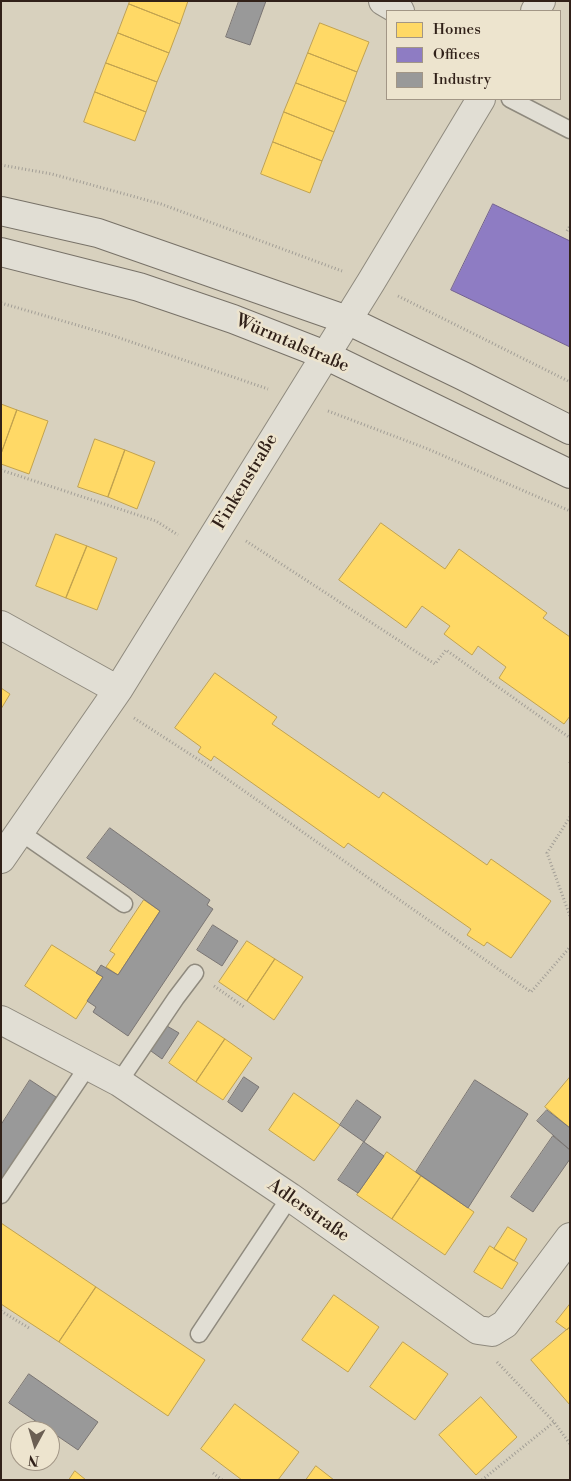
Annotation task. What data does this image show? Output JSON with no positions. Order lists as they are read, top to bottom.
{
  "streets": {
    "street": ["Würmtalstraße", "Finkenstraße", "Adlerstraße"]
  },
  "crossings": [
    ["Würmtalstraße", "Finkenstraße"]
  ],
  "legend": ["Homes", "Offices", "Industry"],
  "north": "bottom"
}
